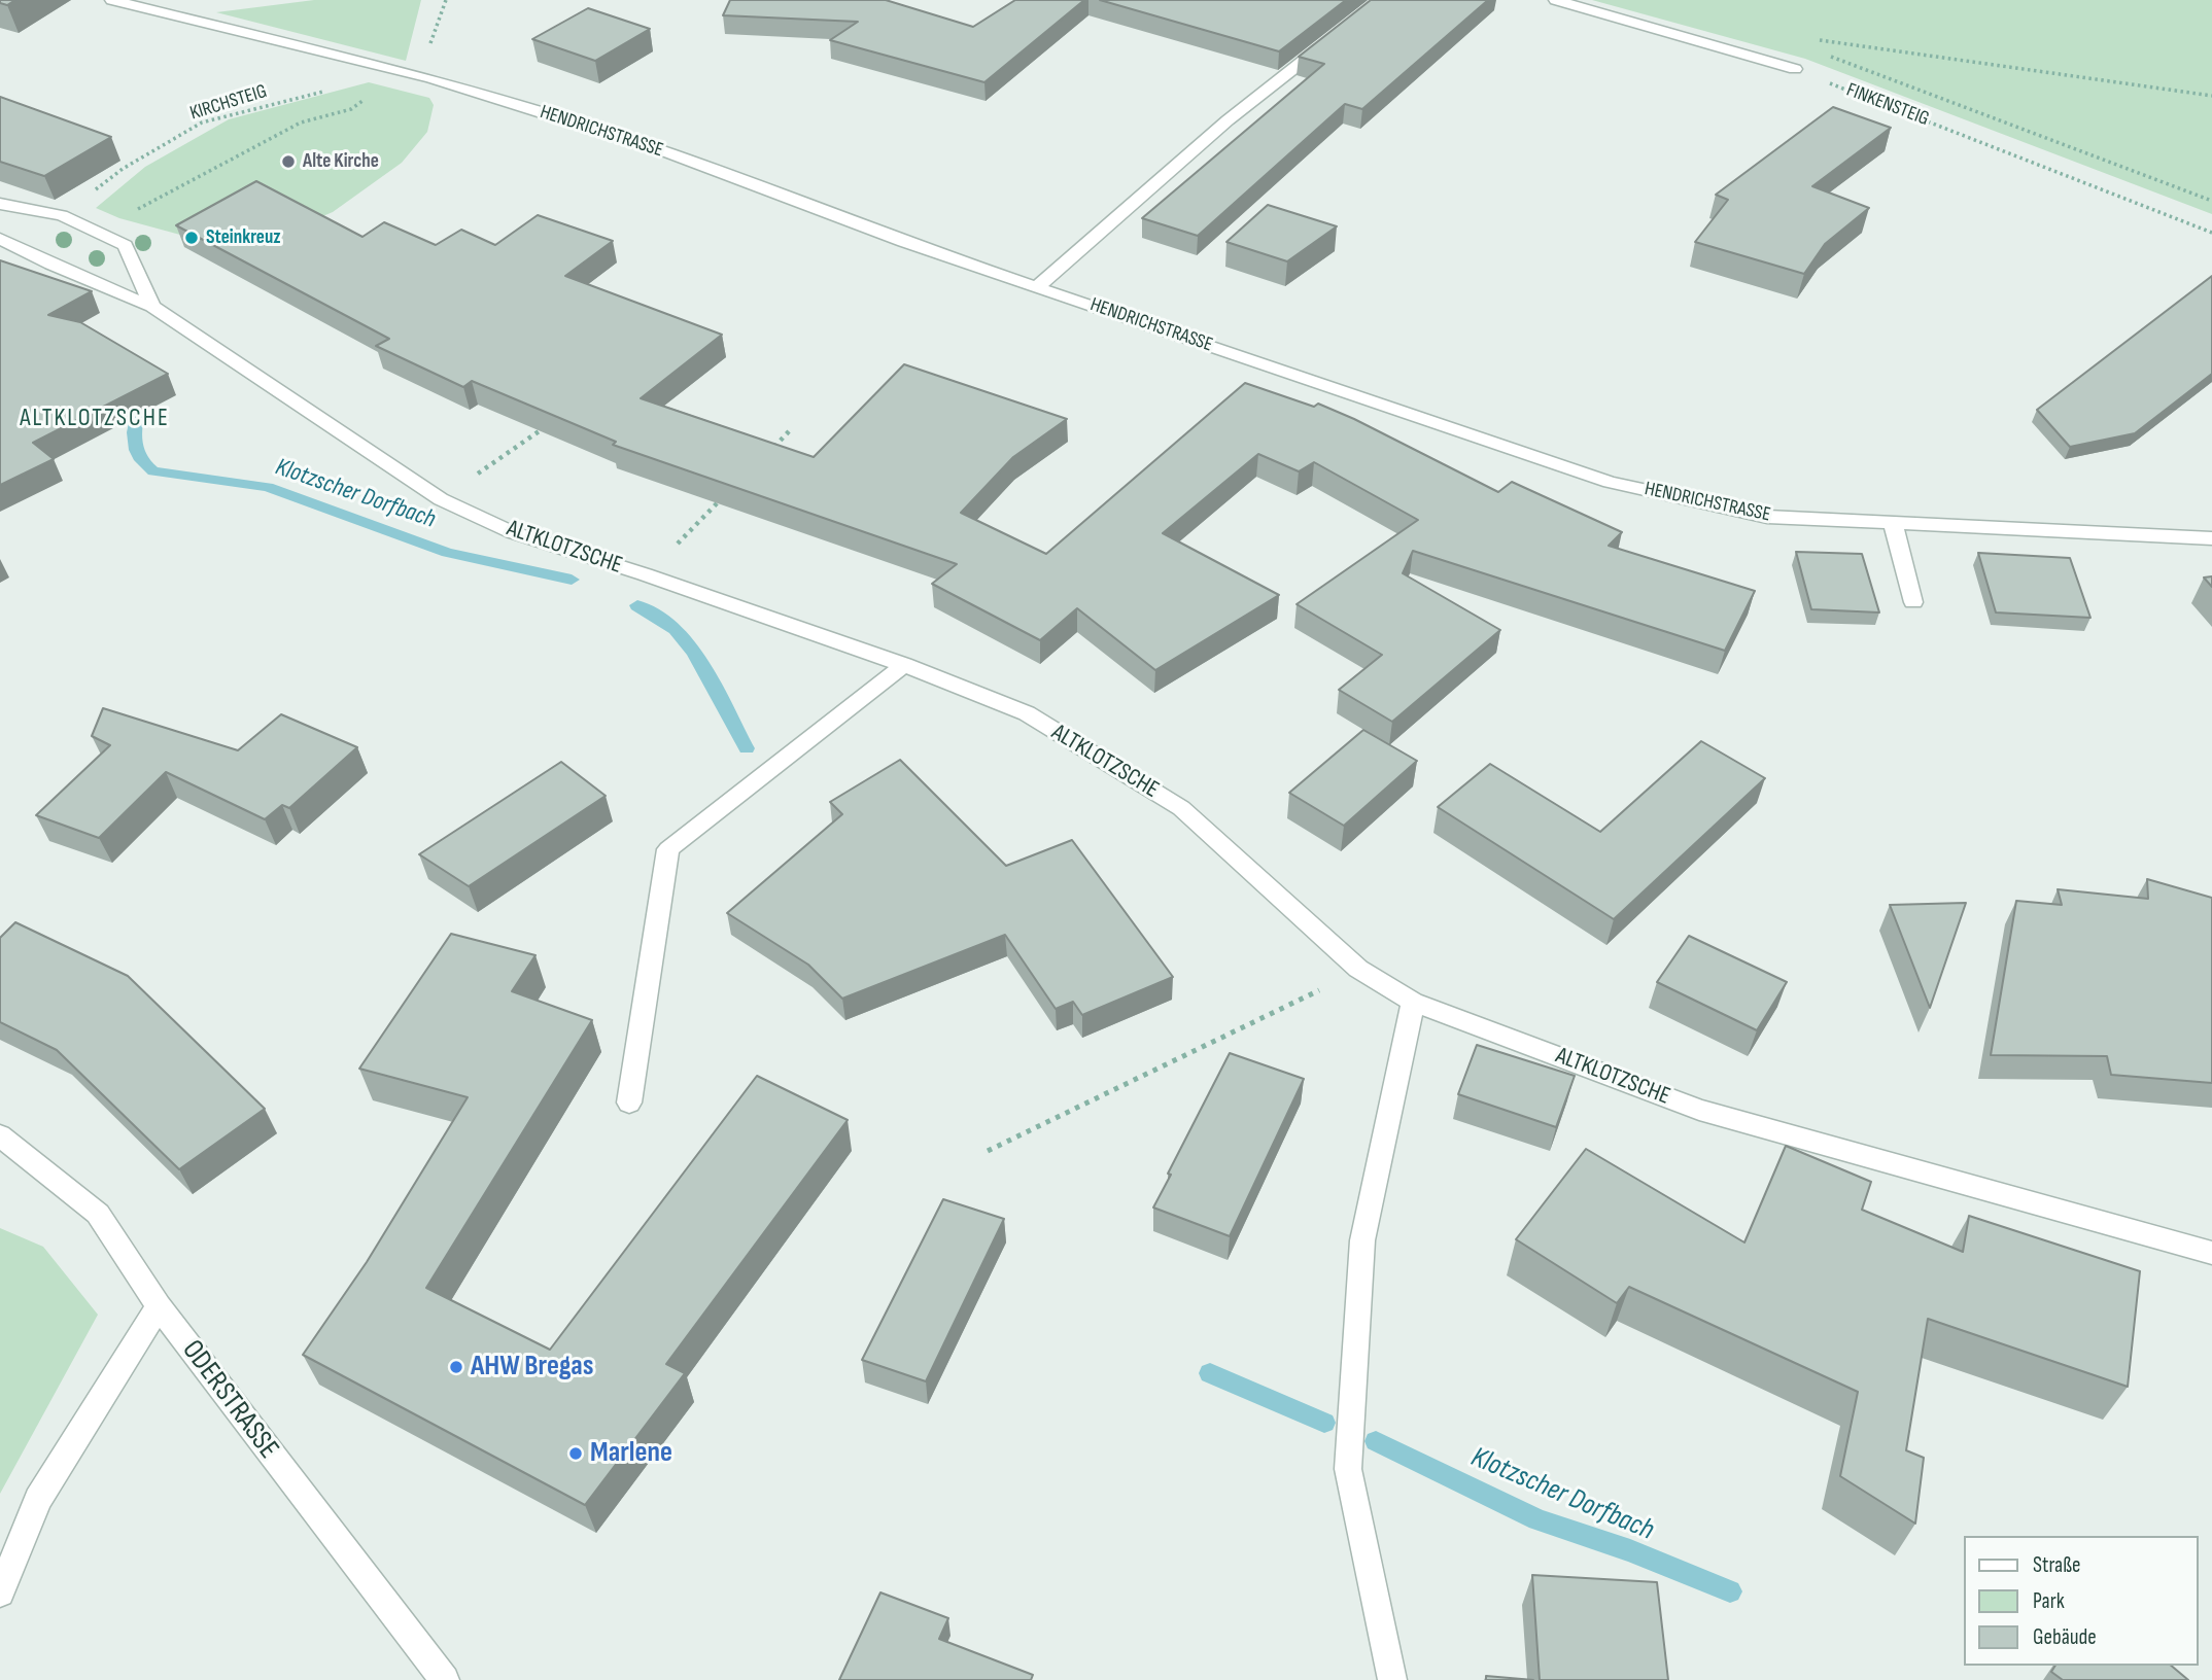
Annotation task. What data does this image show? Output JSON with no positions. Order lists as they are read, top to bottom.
{
  "streets": {
    "street": ["HENDRICHSTRASSE", "ALTKLOTZSCHE", "ODERSTRASSE"],
    "path": ["KIRCHSTEIG", "FINKENSTEIG"]
  },
  "crossings": [
    ["KIRCHSTEIG", "HENDRICHSTRASSE"]
  ],
  "districts": ["ALTKLOTZSCHE"],
  "water": ["Klotzscher Dorfbach"],
  "places": [
    "Alte Kirche",
    "Steinkreuz",
    "AHW Bregas",
    "Marlene"
  ],
  "legend": ["Straße", "Park", "Gebäude"]
}
